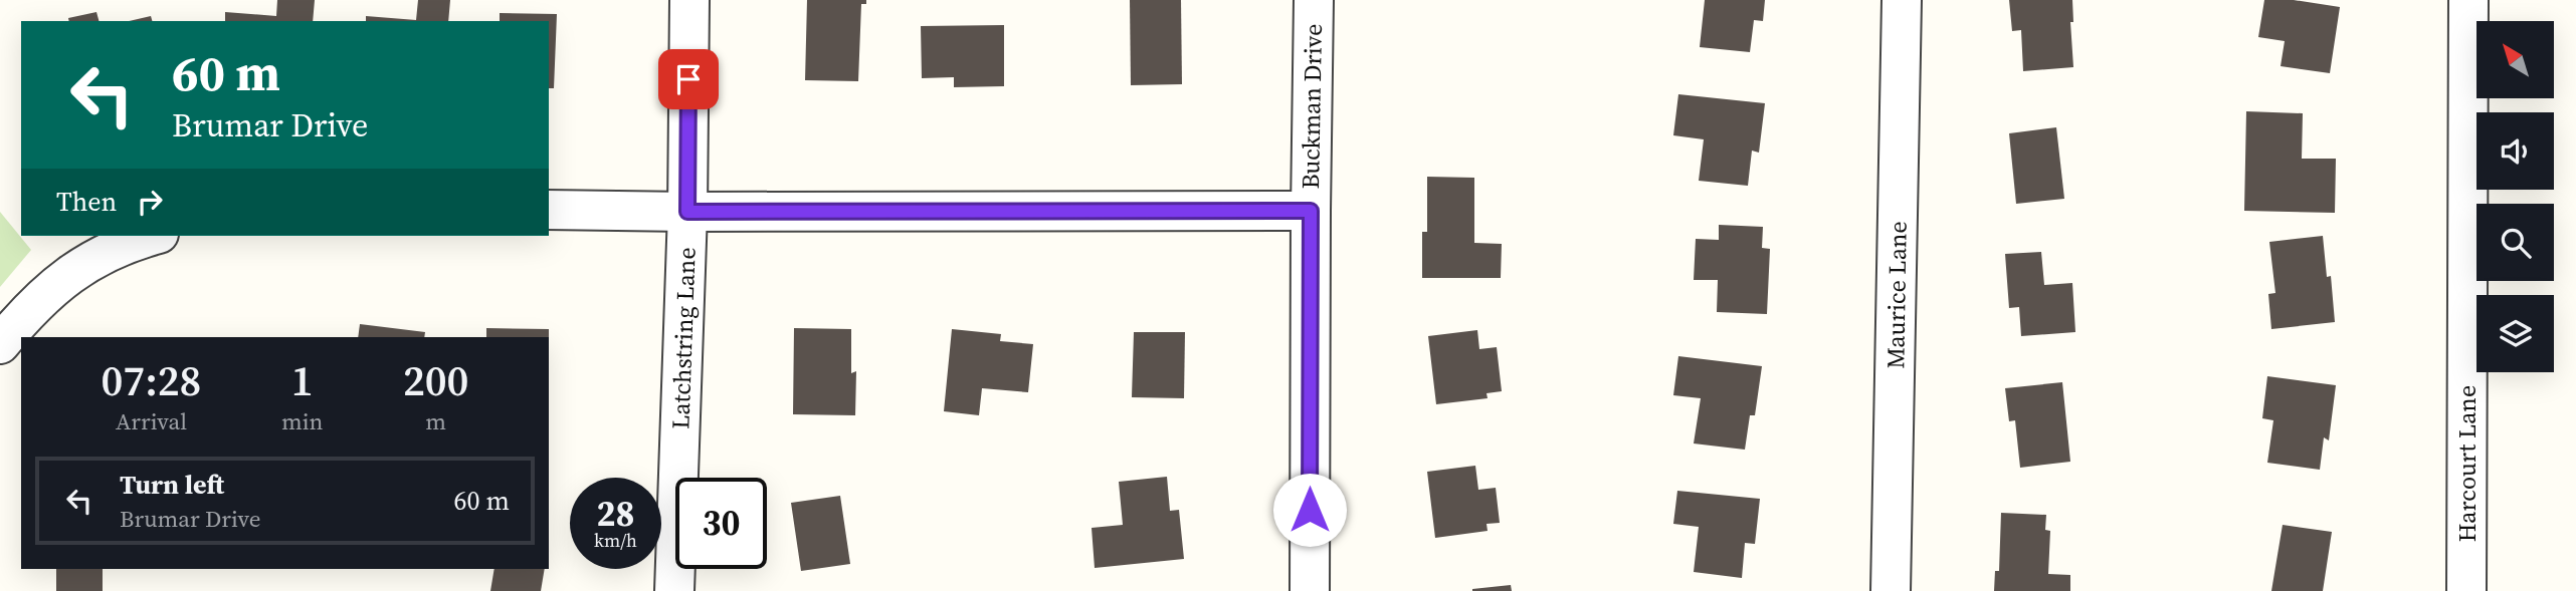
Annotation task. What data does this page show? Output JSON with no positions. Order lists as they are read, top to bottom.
{
  "streets": {
    "street": [
      "Buckman Drive",
      "Maurice Lane",
      "Latchstring Lane",
      "Harcourt Lane"
    ]
  },
  "north": "top left",
  "page": {
    "turn": ["60 m", "Brumar Drive"],
    "then": "Then",
    "eta": [
      "07:28",
      "Arrival",
      "1",
      "min",
      "200",
      "m"
    ],
    "list": [
      {
        "name": "Turn left",
        "note": "Brumar Drive",
        "value": "60 m"
      }
    ],
    "speed": "28 km/h",
    "limit": "30"
  }
}
